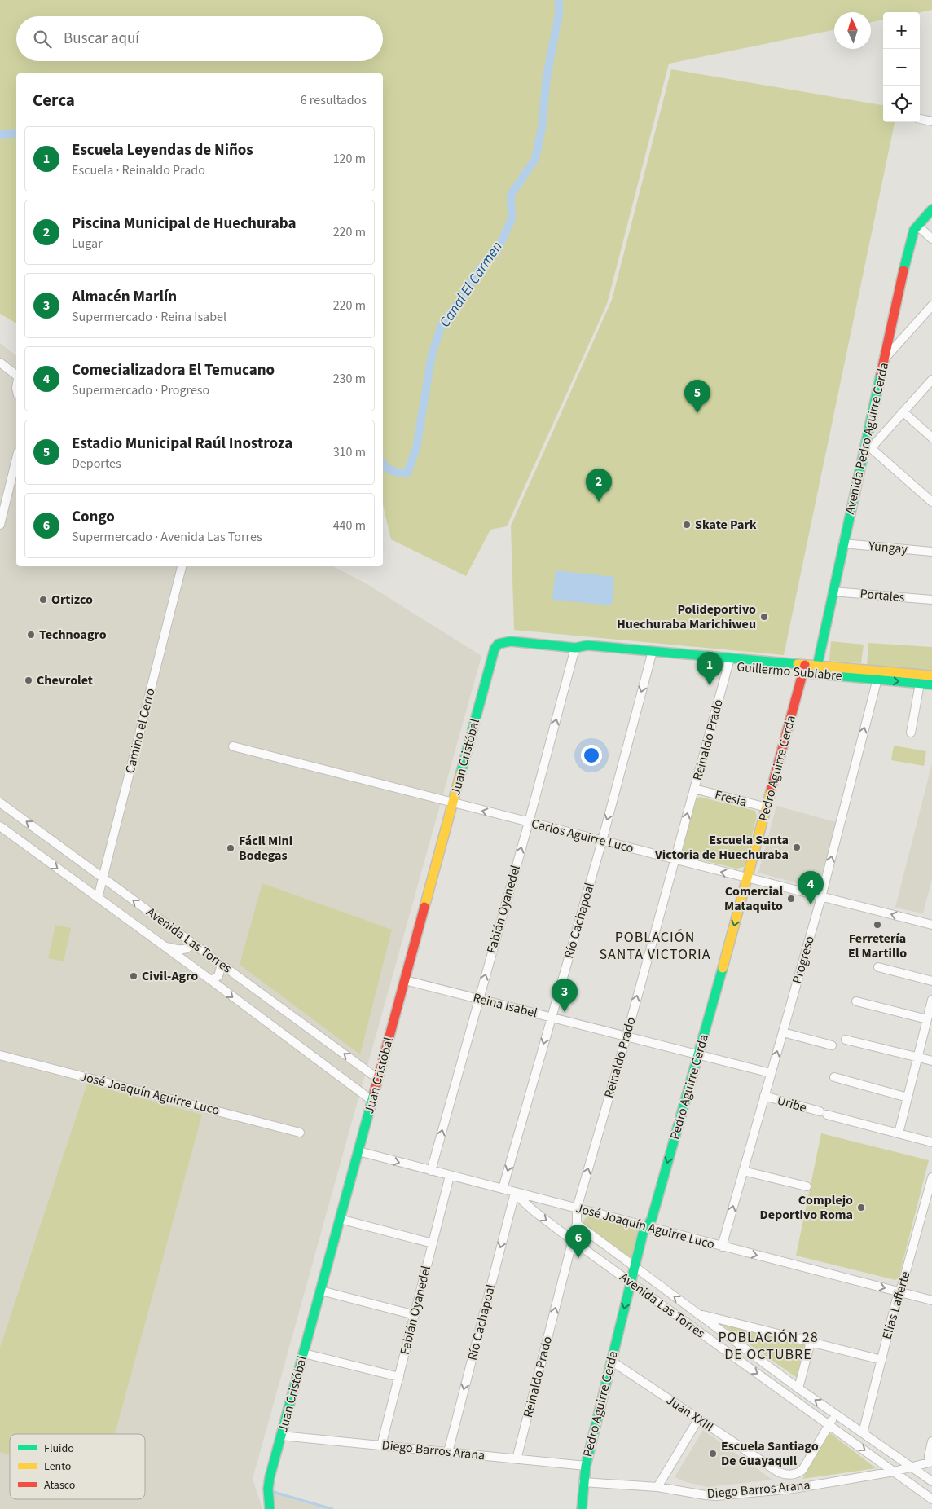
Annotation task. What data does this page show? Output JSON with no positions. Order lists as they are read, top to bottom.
{
  "streets": {
    "street": [
      "Avenida Pedro Aguirre Cerda",
      "Yungay",
      "Portales",
      "Guillermo Subiabre",
      "Camino el Cerro",
      "Reinaldo Prado",
      "Juan Cristóbal",
      "Pedro Aguirre Cerda",
      "Fresia",
      "Carlos Aguirre Luco",
      "Fabián Oyanedel",
      "Río Cachapoal",
      "Avenida Las Torres",
      "Progreso",
      "Reina Isabel",
      "José Joaquín Aguirre Luco",
      "Uribe",
      "Elías Lafferte",
      "Juan XXIII",
      "Diego Barros Arana"
    ]
  },
  "crossings": [
    ["Avenida Pedro Aguirre Cerda", "Yungay"],
    ["Avenida Pedro Aguirre Cerda", "Portales"],
    ["Avenida Pedro Aguirre Cerda", "Guillermo Subiabre"],
    ["Guillermo Subiabre", "Reinaldo Prado"],
    ["Guillermo Subiabre", "Juan Cristóbal"],
    ["Guillermo Subiabre", "Pedro Aguirre Cerda"],
    ["Guillermo Subiabre", "Fabián Oyanedel"],
    ["Guillermo Subiabre", "Río Cachapoal"],
    ["Guillermo Subiabre", "Progreso"],
    ["Camino el Cerro", "Avenida Las Torres"],
    ["Reinaldo Prado", "Fresia"],
    ["Reinaldo Prado", "Carlos Aguirre Luco"],
    ["Reinaldo Prado", "Avenida Las Torres"],
    ["Reinaldo Prado", "Reina Isabel"],
    ["Reinaldo Prado", "José Joaquín Aguirre Luco"],
    ["Reinaldo Prado", "Diego Barros Arana"],
    ["Juan Cristóbal", "Carlos Aguirre Luco"],
    ["Juan Cristóbal", "Avenida Las Torres"],
    ["Juan Cristóbal", "Reina Isabel"],
    ["Juan Cristóbal", "José Joaquín Aguirre Luco"],
    ["Juan Cristóbal", "Diego Barros Arana"],
    ["Pedro Aguirre Cerda", "Fresia"],
    ["Pedro Aguirre Cerda", "Carlos Aguirre Luco"],
    ["Pedro Aguirre Cerda", "Avenida Las Torres"],
    ["Pedro Aguirre Cerda", "Reina Isabel"],
    ["Pedro Aguirre Cerda", "José Joaquín Aguirre Luco"],
    ["Pedro Aguirre Cerda", "Juan XXIII"],
    ["Pedro Aguirre Cerda", "Diego Barros Arana"],
    ["Carlos Aguirre Luco", "Fabián Oyanedel"],
    ["Carlos Aguirre Luco", "Río Cachapoal"],
    ["Carlos Aguirre Luco", "Progreso"],
    ["Fabián Oyanedel", "Reina Isabel"],
    ["Fabián Oyanedel", "José Joaquín Aguirre Luco"],
    ["Fabián Oyanedel", "Diego Barros Arana"],
    ["Río Cachapoal", "Avenida Las Torres"],
    ["Río Cachapoal", "Reina Isabel"],
    ["Río Cachapoal", "José Joaquín Aguirre Luco"],
    ["Río Cachapoal", "Diego Barros Arana"],
    ["Avenida Las Torres", "José Joaquín Aguirre Luco"],
    ["Avenida Las Torres", "Elías Lafferte"],
    ["Avenida Las Torres", "Juan XXIII"],
    ["Avenida Las Torres", "Diego Barros Arana"],
    ["Progreso", "Reina Isabel"],
    ["Progreso", "José Joaquín Aguirre Luco"],
    ["Progreso", "Uribe"],
    ["José Joaquín Aguirre Luco", "Elías Lafferte"]
  ],
  "one_way": [
    "Reinaldo Prado",
    "Pedro Aguirre Cerda",
    "Carlos Aguirre Luco",
    "Fabián Oyanedel",
    "Río Cachapoal",
    "Progreso"
  ],
  "districts": ["POBLACIÓN SANTA VICTORIA", "POBLACIÓN 28 DE OCTUBRE"],
  "water": ["Canal El Carmen"],
  "places": [
    "Skate Park",
    "Ortizco",
    "Polideportivo Huechuraba Marichiweu",
    "Technoagro",
    "Chevrolet",
    "Escuela Santa Victoria de Huechuraba",
    "Fácil Mini Bodegas",
    "Comercial Mataquito",
    "Ferretería El Martillo",
    "Civil-Agro",
    "Complejo Deportivo Roma",
    "Escuela Santiago De Guayaquil"
  ],
  "legend": ["Fluido", "Lento", "Atasco"],
  "north": "top",
  "page": {
    "map_buttons": ["+", "−"],
    "search": "Buscar aquí",
    "heading": ["Cerca", "6 resultados"],
    "list": [
      {
        "mark": "1",
        "name": "Escuela Leyendas de Niños",
        "note": "Escuela · Reinaldo Prado",
        "value": "120 m"
      },
      {
        "mark": "2",
        "name": "Piscina Municipal de Huechuraba",
        "note": "Lugar",
        "value": "220 m"
      },
      {
        "mark": "3",
        "name": "Almacén Marlín",
        "note": "Supermercado · Reina Isabel",
        "value": "220 m"
      },
      {
        "mark": "4",
        "name": "Comecializadora El Temucano",
        "note": "Supermercado · Progreso",
        "value": "230 m"
      },
      {
        "mark": "5",
        "name": "Estadio Municipal Raúl Inostroza",
        "note": "Deportes",
        "value": "310 m"
      },
      {
        "mark": "6",
        "name": "Congo",
        "note": "Supermercado · Avenida Las Torres",
        "value": "440 m"
      }
    ],
    "pins": [
      "5",
      "2",
      "1",
      "4",
      "3",
      "6"
    ]
  }
}
